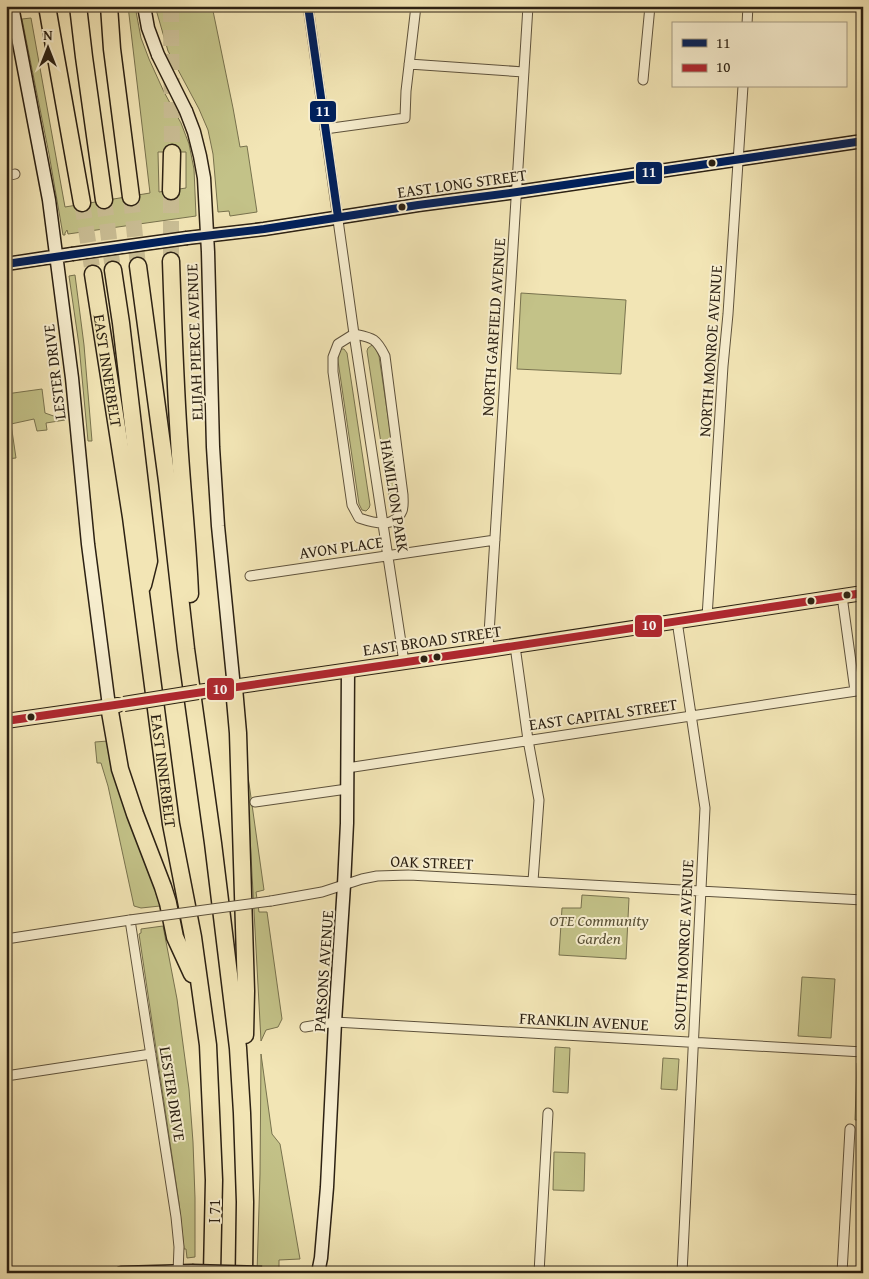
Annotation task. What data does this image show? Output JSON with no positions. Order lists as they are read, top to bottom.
{
  "streets": {
    "highway": ["EAST INNERBELT", "I 71"],
    "main road": ["EAST BROAD STREET"],
    "street": [
      "EAST LONG STREET",
      "NORTH GARFIELD AVENUE",
      "ELIJAH PIERCE AVENUE",
      "NORTH MONROE AVENUE",
      "LESTER DRIVE",
      "HAMILTON PARK",
      "AVON PLACE",
      "EAST CAPITAL STREET",
      "OAK STREET",
      "SOUTH MONROE AVENUE",
      "PARSONS AVENUE",
      "FRANKLIN AVENUE"
    ]
  },
  "crossings": [
    ["EAST LONG STREET", "NORTH GARFIELD AVENUE"],
    ["EAST LONG STREET", "ELIJAH PIERCE AVENUE"],
    ["EAST LONG STREET", "NORTH MONROE AVENUE"],
    ["EAST LONG STREET", "LESTER DRIVE"],
    ["EAST LONG STREET", "HAMILTON PARK"],
    ["NORTH GARFIELD AVENUE", "AVON PLACE"],
    ["NORTH GARFIELD AVENUE", "EAST BROAD STREET"],
    ["ELIJAH PIERCE AVENUE", "EAST BROAD STREET"],
    ["NORTH MONROE AVENUE", "EAST BROAD STREET"],
    ["EAST INNERBELT", "I 71"],
    ["LESTER DRIVE", "EAST BROAD STREET"],
    ["LESTER DRIVE", "OAK STREET"],
    ["HAMILTON PARK", "AVON PLACE"],
    ["HAMILTON PARK", "EAST BROAD STREET"],
    ["EAST BROAD STREET", "SOUTH MONROE AVENUE"],
    ["EAST BROAD STREET", "PARSONS AVENUE"],
    ["EAST CAPITAL STREET", "SOUTH MONROE AVENUE"],
    ["EAST CAPITAL STREET", "PARSONS AVENUE"],
    ["OAK STREET", "SOUTH MONROE AVENUE"],
    ["OAK STREET", "PARSONS AVENUE"],
    ["SOUTH MONROE AVENUE", "FRANKLIN AVENUE"],
    ["PARSONS AVENUE", "FRANKLIN AVENUE"]
  ],
  "parks": ["OTE Community Garden"],
  "lines": ["transit line 11", "transit line 10"],
  "legend": ["11", "10"],
  "north": "top"
}
